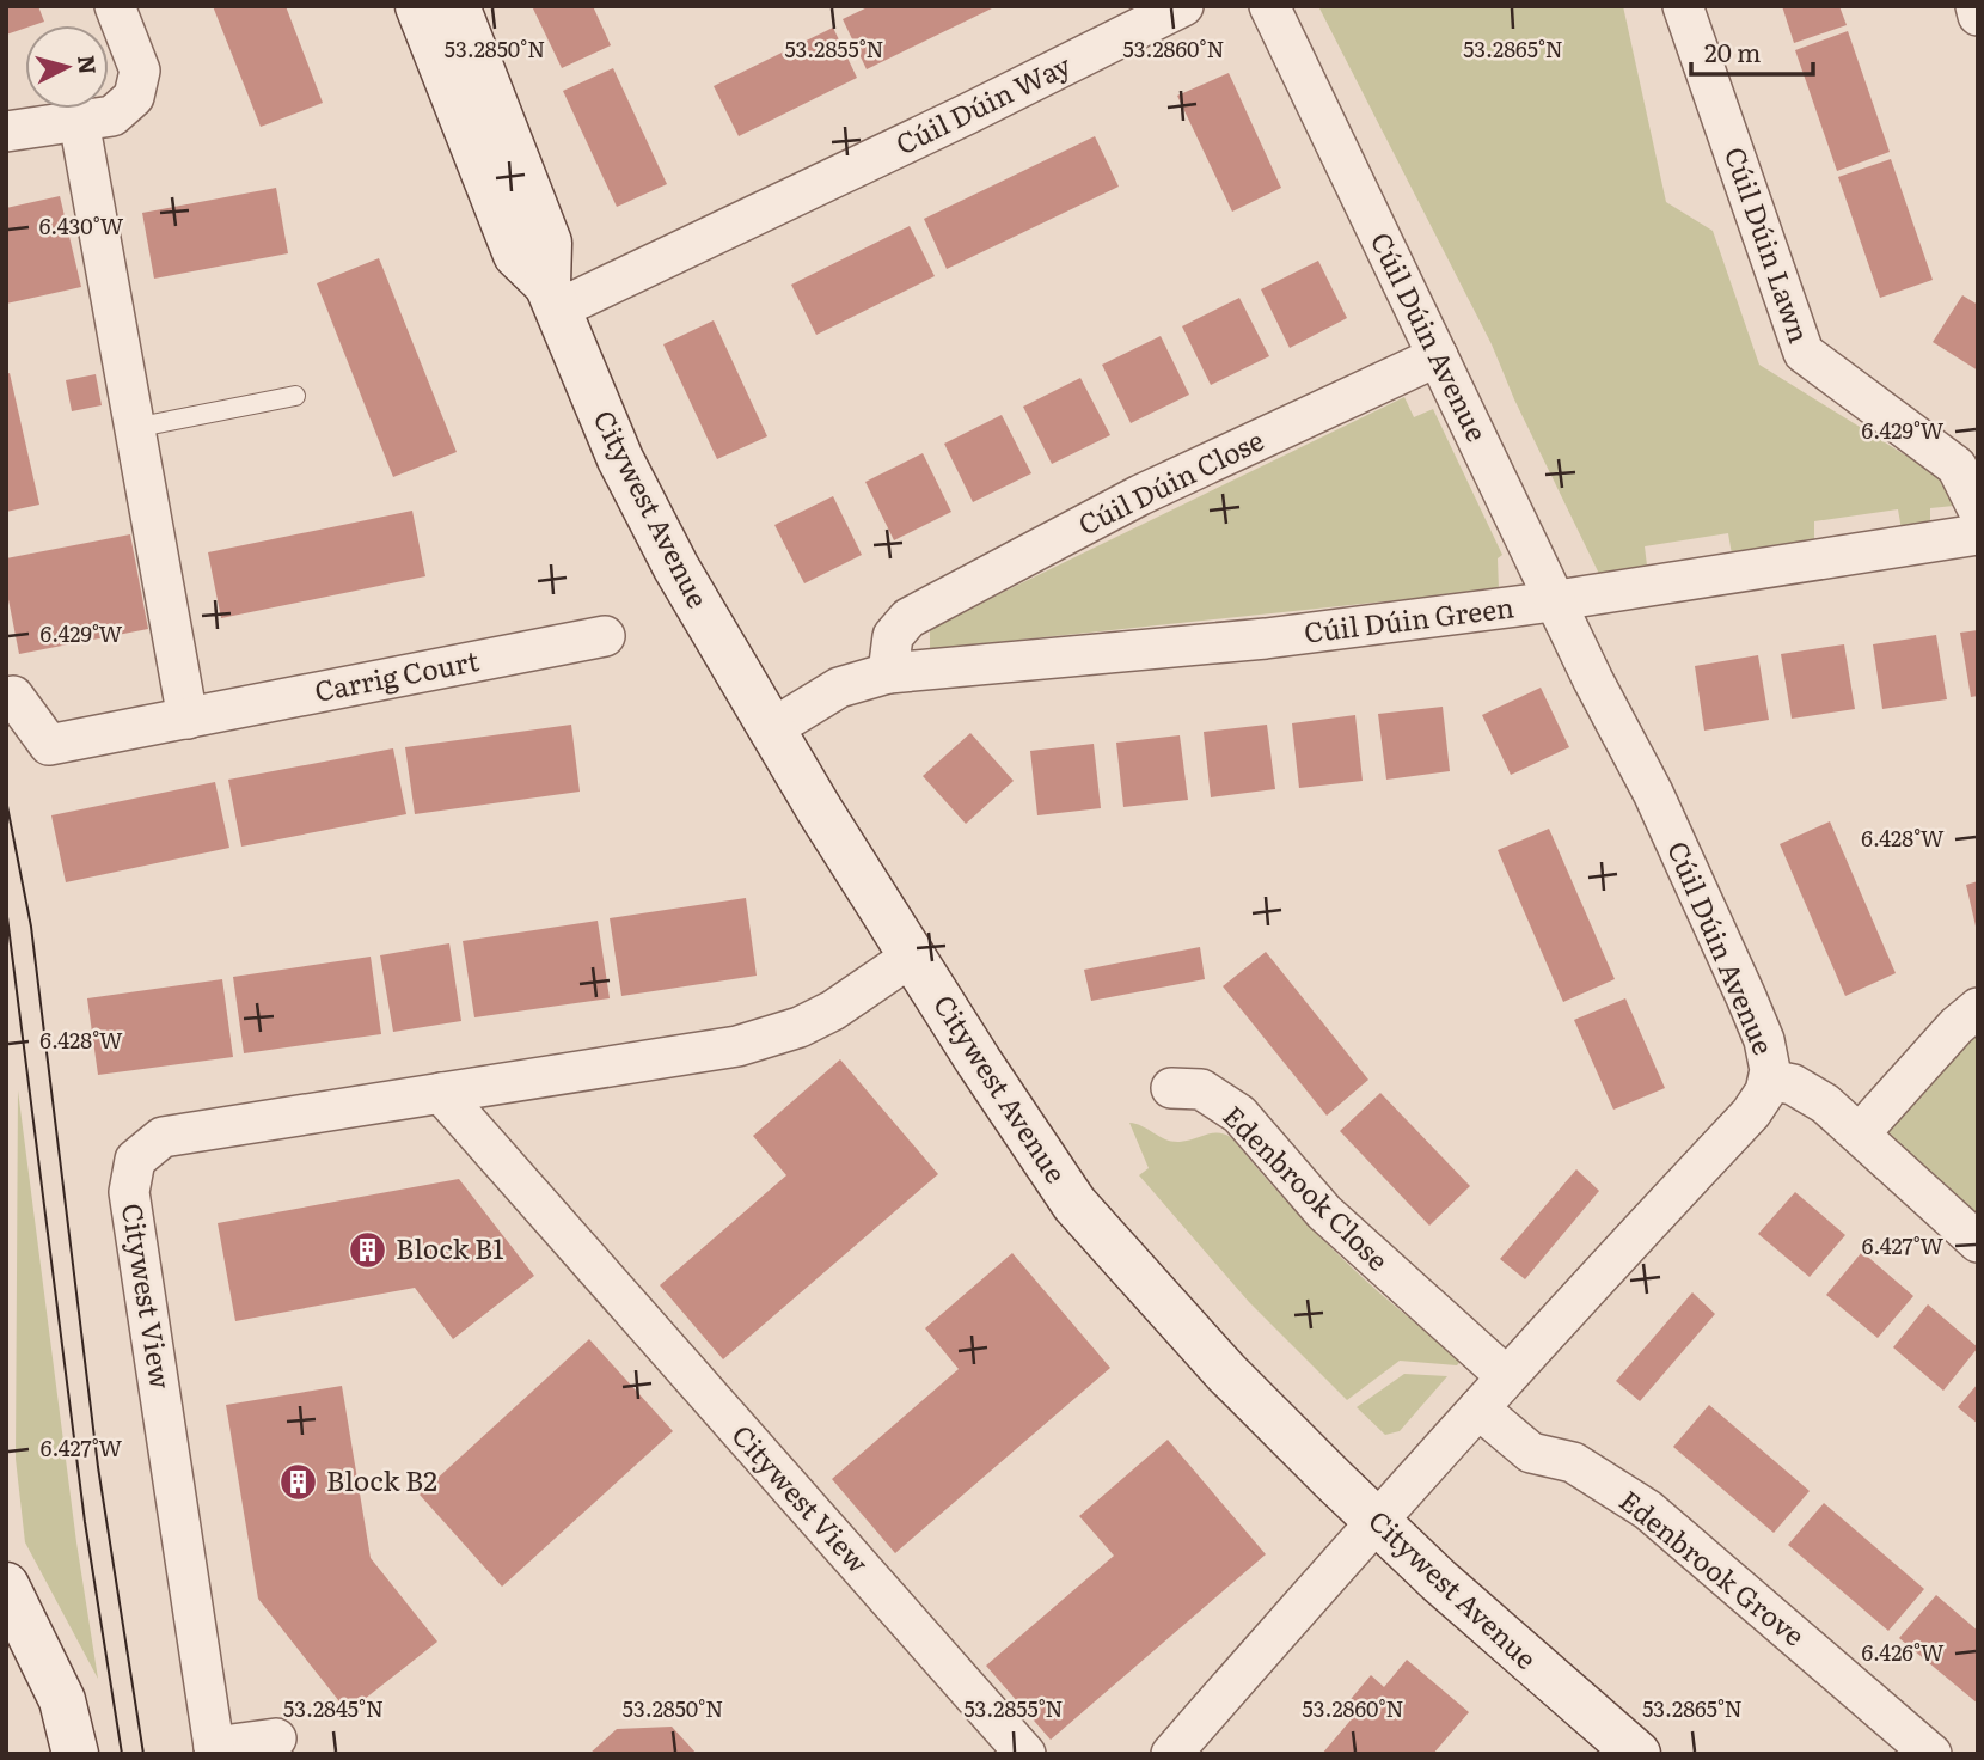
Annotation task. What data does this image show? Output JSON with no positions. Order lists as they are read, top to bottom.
{
  "streets": {
    "street": [
      "Cúil Dúin Way",
      "Cúil Dúin Lawn",
      "Cúil Dúin Avenue",
      "Cúil Dúin Close",
      "Citywest Avenue",
      "Cúil Dúin Green",
      "Carrig Court",
      "Edenbrook Close",
      "Citywest View",
      "Edenbrook Grove"
    ]
  },
  "crossings": [
    ["Cúil Dúin Way", "Citywest Avenue"],
    ["Cúil Dúin Avenue", "Cúil Dúin Close"],
    ["Cúil Dúin Avenue", "Citywest Avenue"],
    ["Cúil Dúin Avenue", "Cúil Dúin Green"],
    ["Cúil Dúin Avenue", "Edenbrook Close"],
    ["Cúil Dúin Avenue", "Edenbrook Grove"],
    ["Cúil Dúin Close", "Cúil Dúin Green"],
    ["Citywest Avenue", "Cúil Dúin Green"],
    ["Citywest Avenue", "Citywest View"]
  ],
  "places": {
    "building": ["Block B1", "Block B2"]
  },
  "scale_bar": "20 m",
  "north": "right",
  "coordinates": [
    "53.2850°N",
    "53.2855°N",
    "53.2860°N",
    "53.2865°N",
    "6.430°W",
    "6.429°W",
    "6.428°W",
    "6.427°W",
    "6.426°W",
    "53.2845°N"
  ]
}
